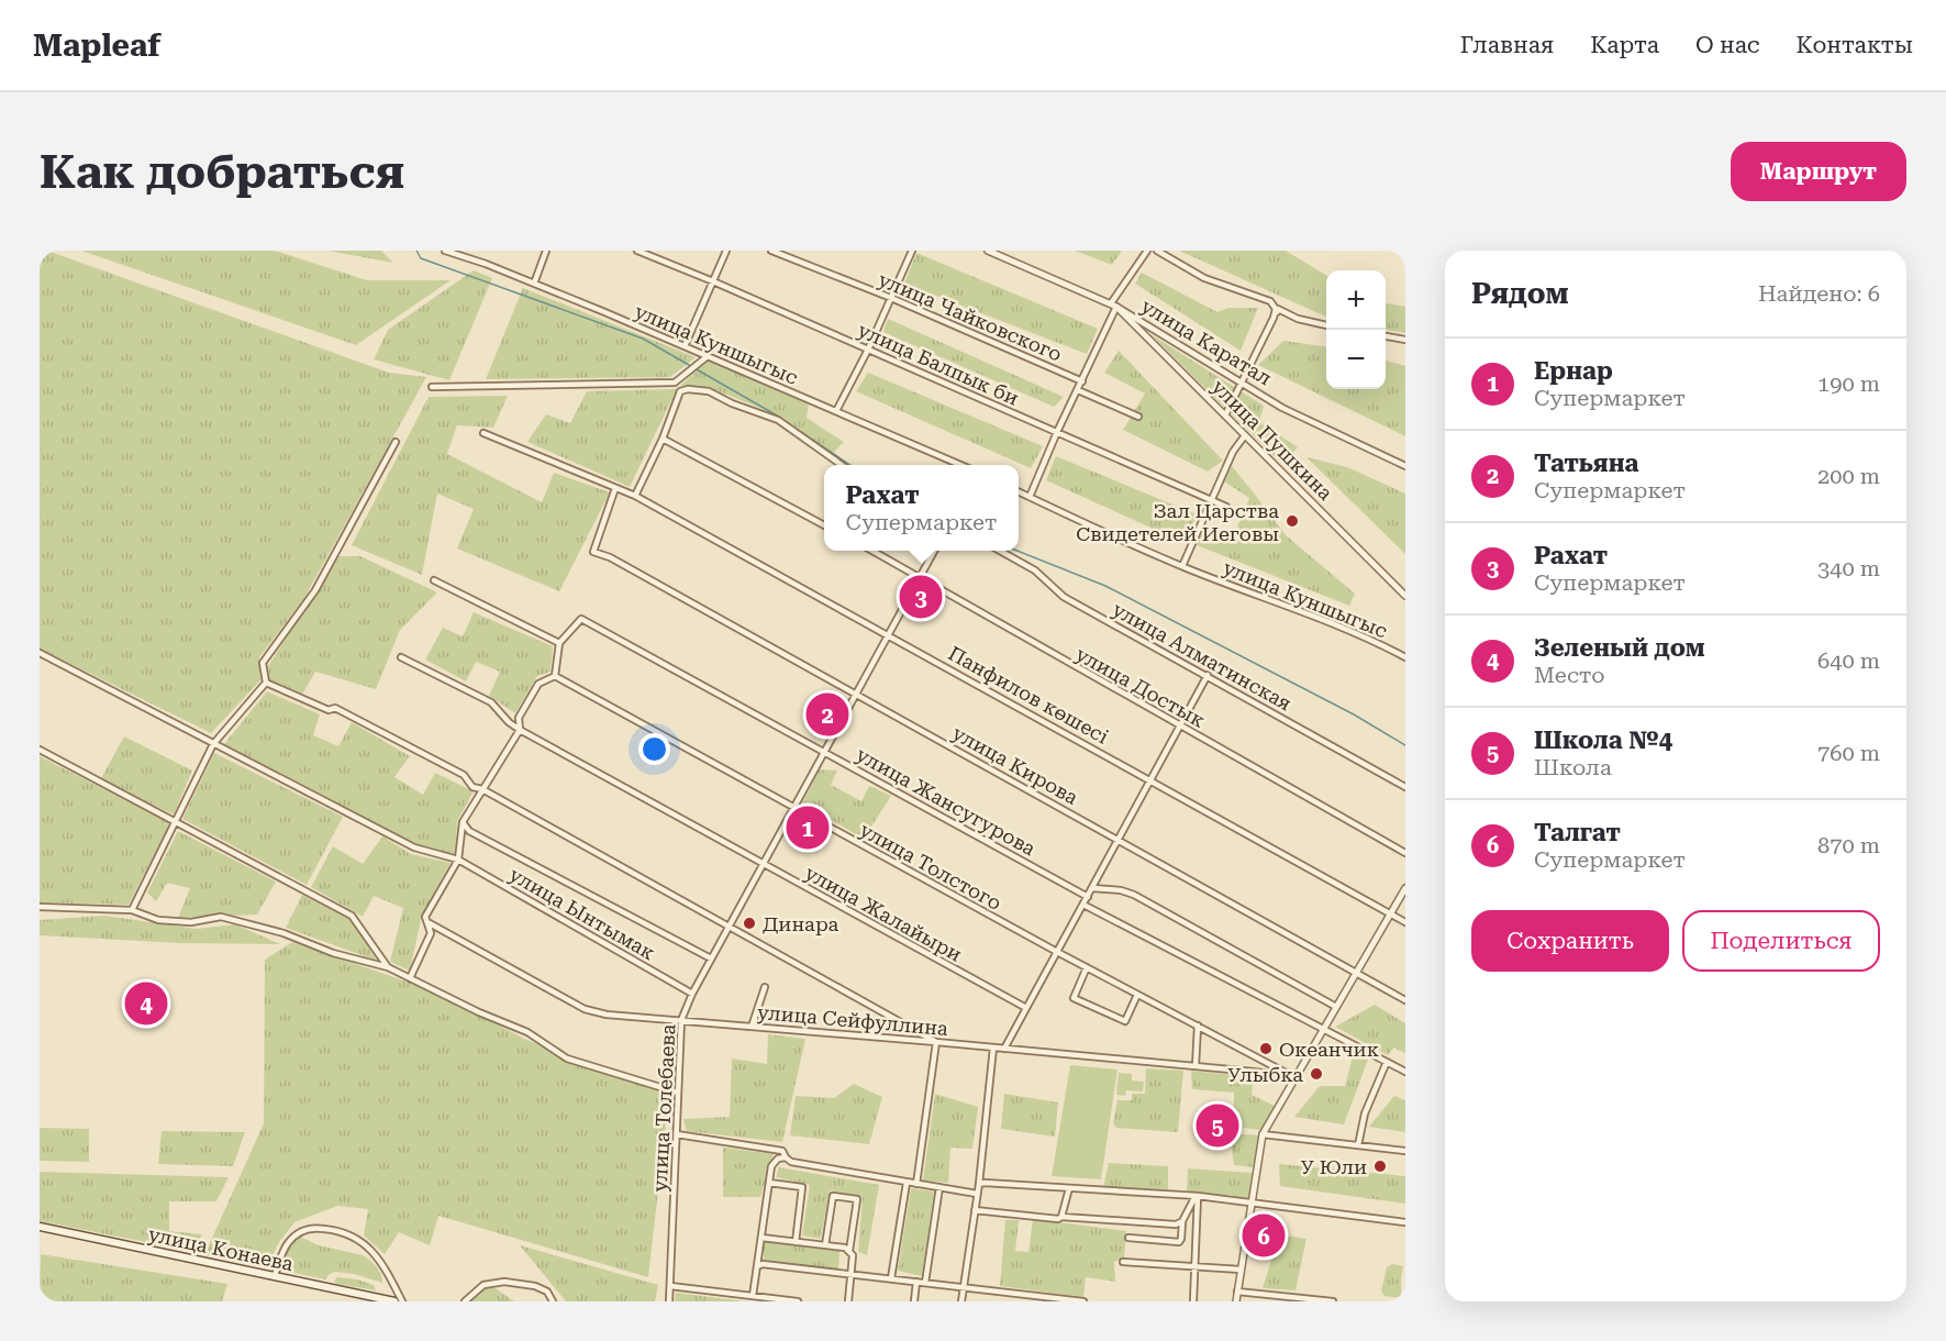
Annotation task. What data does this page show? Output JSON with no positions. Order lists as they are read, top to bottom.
{
  "streets": {
    "main road": ["улица Конаева"],
    "street": [
      "улица Чайковского",
      "улица Каратал",
      "улица Куншыгыс",
      "улица Балпык би",
      "улица Пушкина",
      "улица Алматинская",
      "улица Достык",
      "Панфилов көшесі",
      "улица Кирова",
      "улица Жансугурова",
      "улица Толстого",
      "улица Ынтымак",
      "улица Жалайыри",
      "улица Сейфуллина",
      "улица Толебаева"
    ]
  },
  "crossings": [
    ["улица Каратал", "улица Пушкина"],
    ["улица Достык", "улица Толебаева"],
    ["Панфилов көшесі", "улица Кирова"],
    ["Панфилов көшесі", "улица Толебаева"],
    ["улица Кирова", "улица Толебаева"],
    ["улица Жансугурова", "улица Толебаева"],
    ["улица Толстого", "улица Сейфуллина"],
    ["улица Толстого", "улица Толебаева"],
    ["улица Ынтымак", "улица Толебаева"],
    ["улица Жалайыри", "улица Толебаева"],
    ["улица Сейфуллина", "улица Толебаева"]
  ],
  "places": [
    "Зал Царства Свидетелей Иеговы",
    "Динара",
    "Океанчик",
    "Улыбка",
    "У Юли"
  ],
  "page": {
    "header": "Mapleaf",
    "nav": [
      "Главная",
      "Карта",
      "О нас",
      "Контакты"
    ],
    "buttons": [
      "Маршрут",
      ["Сохранить", "Поделиться"]
    ],
    "title": "Как добраться",
    "heading": ["Рядом", "Найдено: 6"],
    "map_buttons": ["+", "−"],
    "list": [
      {
        "mark": "1",
        "name": "Ернар",
        "note": "Супермаркет",
        "value": "190 m"
      },
      {
        "mark": "2",
        "name": "Татьяна",
        "note": "Супермаркет",
        "value": "200 m"
      },
      {
        "mark": "3",
        "name": "Рахат",
        "note": "Супермаркет",
        "value": "340 m"
      },
      {
        "mark": "4",
        "name": "Зеленый дом",
        "note": "Место",
        "value": "640 m"
      },
      {
        "mark": "5",
        "name": "Школа №4",
        "note": "Школа",
        "value": "760 m"
      },
      {
        "mark": "6",
        "name": "Талгат",
        "note": "Супермаркет",
        "value": "870 m"
      }
    ],
    "popup": ["Рахат", "Супермаркет"],
    "pins": [
      "3",
      "2",
      "1",
      "4",
      "5",
      "6"
    ]
  }
}
